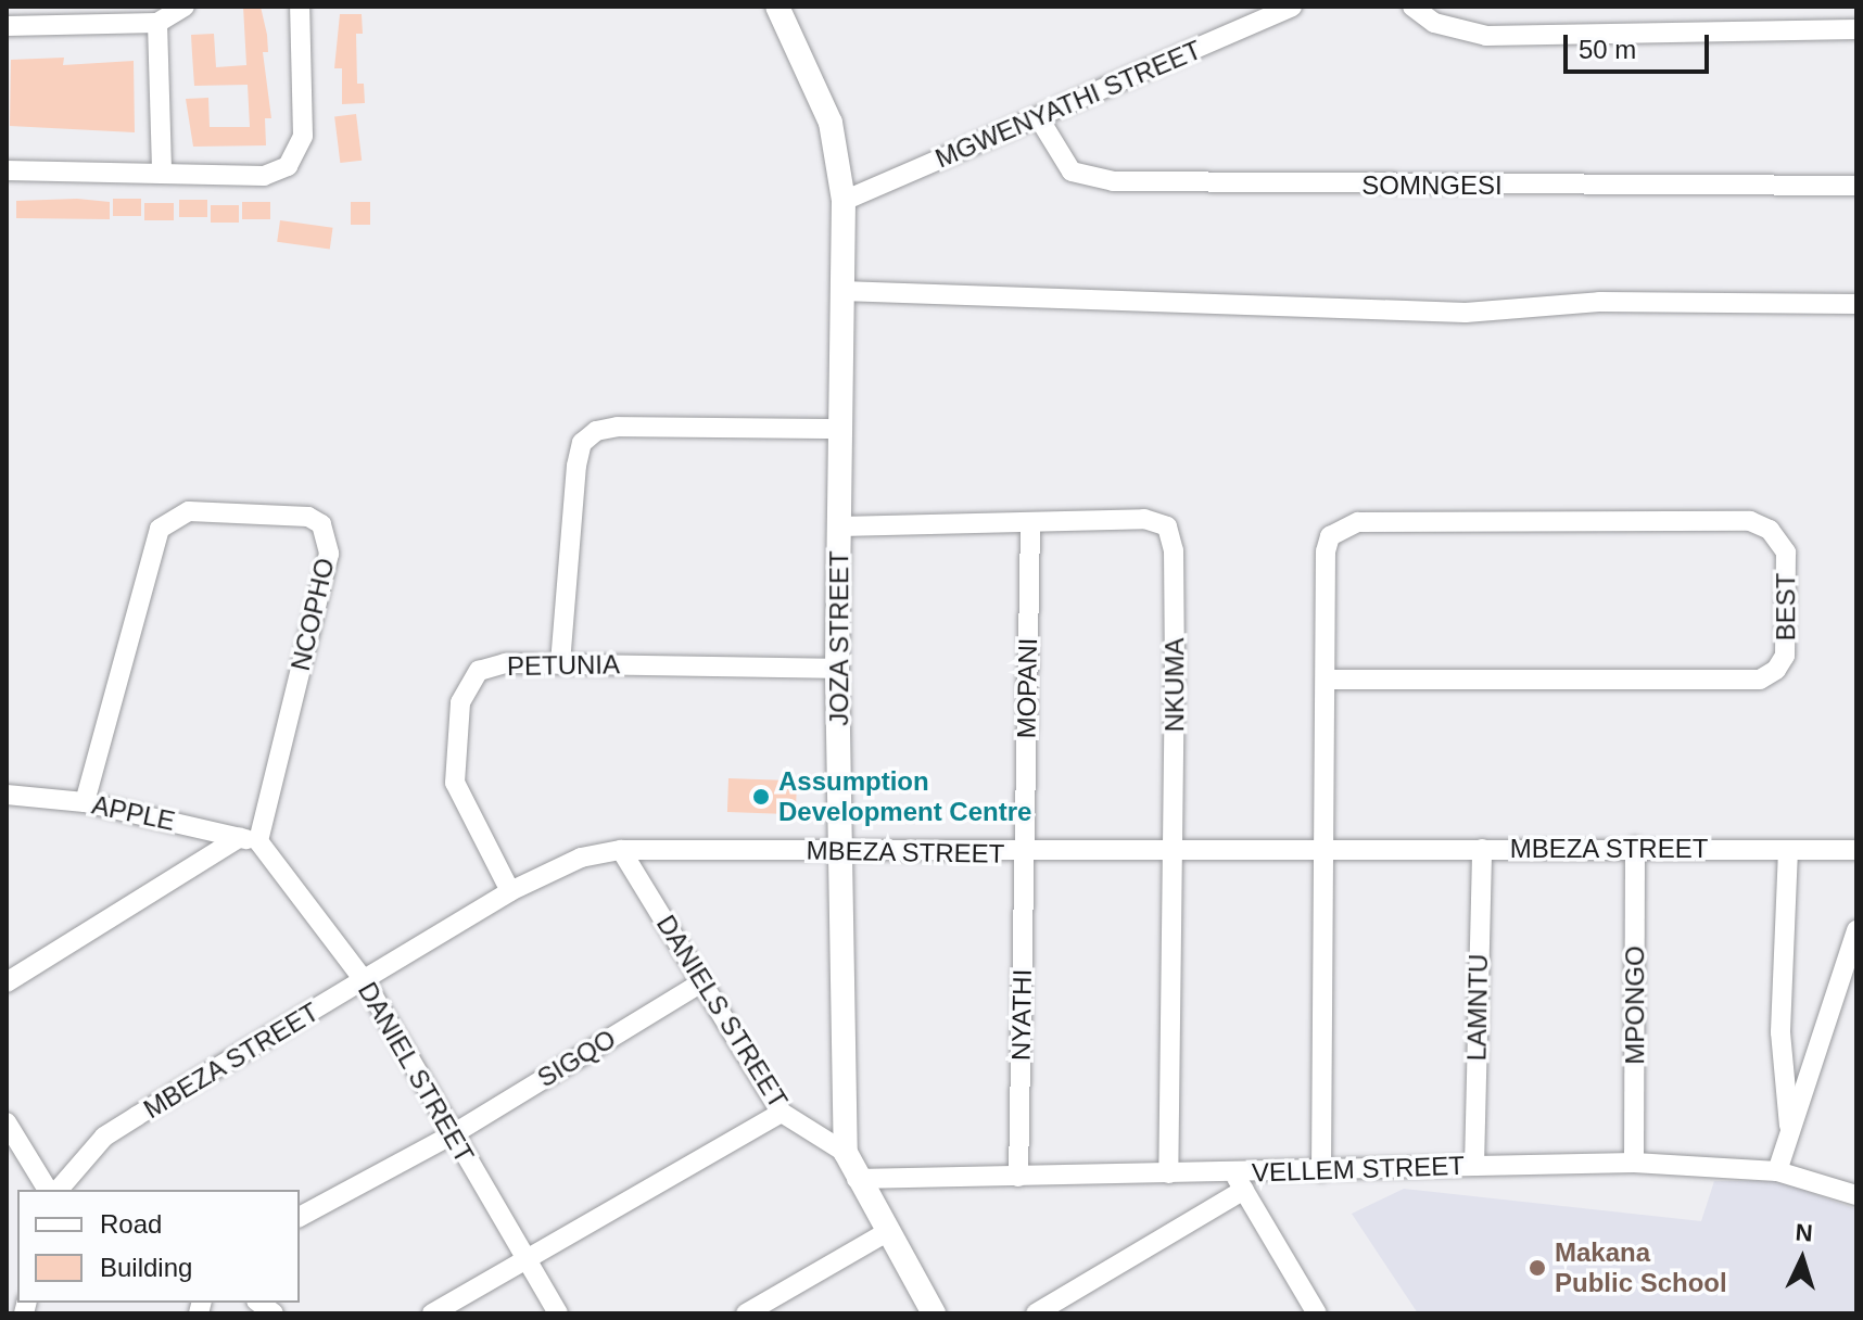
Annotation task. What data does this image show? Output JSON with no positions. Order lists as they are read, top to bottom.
{
  "streets": {
    "street": [
      "MGWENYATHI STREET",
      "SOMNGESI",
      "BEST",
      "NCOPHO",
      "JOZA STREET",
      "PETUNIA",
      "NKUMA",
      "MOPANI",
      "APPLE",
      "MBEZA STREET",
      "MPONGO",
      "LAMNTU",
      "DANIELS STREET",
      "NYATHI",
      "SIGQO",
      "DANIEL STREET",
      "VELLEM STREET"
    ]
  },
  "crossings": [
    ["MGWENYATHI STREET", "SOMNGESI"],
    ["MGWENYATHI STREET", "JOZA STREET"],
    ["BEST", "MBEZA STREET"],
    ["BEST", "VELLEM STREET"],
    ["NCOPHO", "APPLE"],
    ["NCOPHO", "DANIEL STREET"],
    ["JOZA STREET", "PETUNIA"],
    ["JOZA STREET", "NKUMA"],
    ["JOZA STREET", "MBEZA STREET"],
    ["JOZA STREET", "DANIELS STREET"],
    ["JOZA STREET", "VELLEM STREET"],
    ["PETUNIA", "MBEZA STREET"],
    ["NKUMA", "MOPANI"],
    ["NKUMA", "MBEZA STREET"],
    ["NKUMA", "VELLEM STREET"],
    ["MOPANI", "MBEZA STREET"],
    ["MOPANI", "NYATHI"],
    ["APPLE", "DANIEL STREET"],
    ["MBEZA STREET", "MPONGO"],
    ["MBEZA STREET", "LAMNTU"],
    ["MBEZA STREET", "DANIELS STREET"],
    ["MBEZA STREET", "NYATHI"],
    ["MBEZA STREET", "DANIEL STREET"],
    ["MPONGO", "VELLEM STREET"],
    ["LAMNTU", "VELLEM STREET"],
    ["DANIELS STREET", "SIGQO"],
    ["NYATHI", "VELLEM STREET"],
    ["SIGQO", "DANIEL STREET"]
  ],
  "places": ["Assumption Development Centre", "Makana Public School"],
  "legend": ["Road", "Building"],
  "scale_bar": "50 m",
  "north": "top"
}
